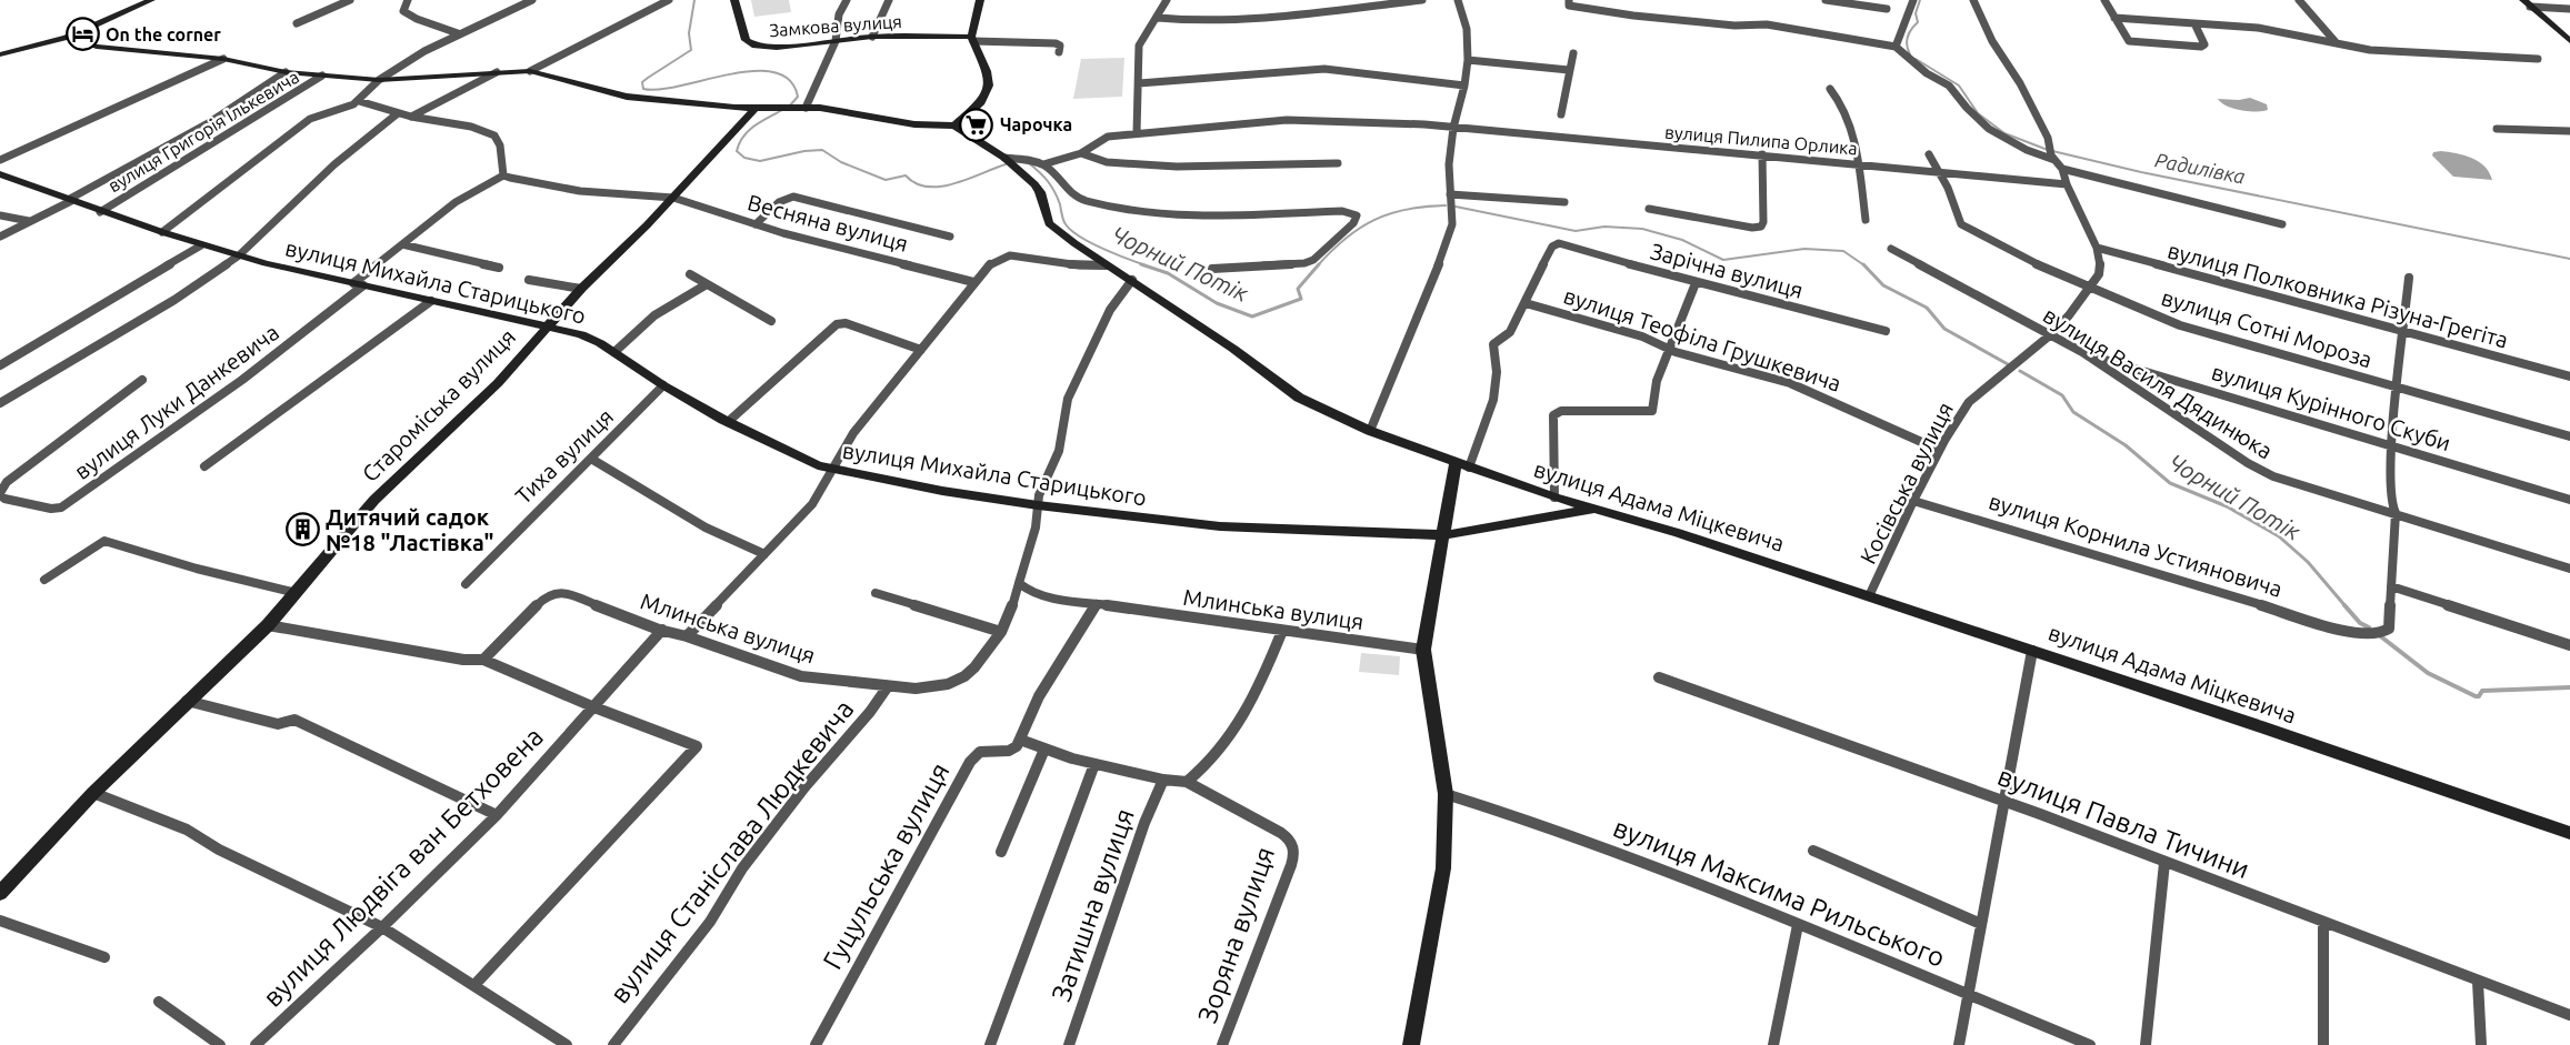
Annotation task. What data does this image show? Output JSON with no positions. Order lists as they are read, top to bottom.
{
  "streets": {
    "street": [
      "Замкова вулиця",
      "вулиця Григорія Ількевича",
      "вулиця Пилипа Орлика",
      "Весняна вулиця",
      "Зарічна вулиця",
      "вулиця Михайла Старицького",
      "вулиця Полковника Різуна-Грегіта",
      "вулиця Сотні Мороза",
      "вулиця Теофіла Грушкевича",
      "вулиця Василя Дядинюка",
      "вулиця Луки Данкевича",
      "Староміська вулиця",
      "вулиця Курінного Скуби",
      "Тиха вулиця",
      "Косівська вулиця",
      "вулиця Адама Міцкевича",
      "вулиця Корнила Устияновича",
      "Млинська вулиця",
      "вулиця Павла Тичини",
      "вулиця Станіслава Людкевича",
      "Гуцульська вулиця",
      "вулиця Людвіга ван Бетховена",
      "вулиця Максима Рильського",
      "Затишна вулиця",
      "Зоряна вулиця"
    ]
  },
  "crossings": [
    ["вулиця Григорія Ількевича", "вулиця Михайла Старицького"],
    ["вулиця Пилипа Орлика", "вулиця Сотні Мороза"],
    ["вулиця Пилипа Орлика", "Косівська вулиця"],
    ["Весняна вулиця", "вулиця Луки Данкевича"],
    ["Весняна вулиця", "Староміська вулиця"],
    ["Зарічна вулиця", "вулиця Теофіла Грушкевича"],
    ["вулиця Михайла Старицького", "вулиця Луки Данкевича"],
    ["вулиця Михайла Старицького", "Староміська вулиця"],
    ["вулиця Михайла Старицького", "Тиха вулиця"],
    ["вулиця Михайла Старицького", "вулиця Адама Міцкевича"],
    ["вулиця Полковника Різуна-Грегіта", "Косівська вулиця"],
    ["вулиця Сотні Мороза", "Косівська вулиця"],
    ["вулиця Теофіла Грушкевича", "Косівська вулиця"],
    ["вулиця Василя Дядинюка", "вулиця Курінного Скуби"],
    ["вулиця Василя Дядинюка", "Косівська вулиця"],
    ["Косівська вулиця", "вулиця Адама Міцкевича"],
    ["Косівська вулиця", "вулиця Корнила Устияновича"],
    ["Млинська вулиця", "вулиця Станіслава Людкевича"],
    ["Млинська вулиця", "вулиця Людвіга ван Бетховена"]
  ],
  "water": ["Радилівка", "Чорний Потік"],
  "places": {
    "hotel": ["On the corner"],
    "supermarket": ["Чарочка"],
    "building": ["Дитячий садок №18 \"Ластівка\""]
  }
}
